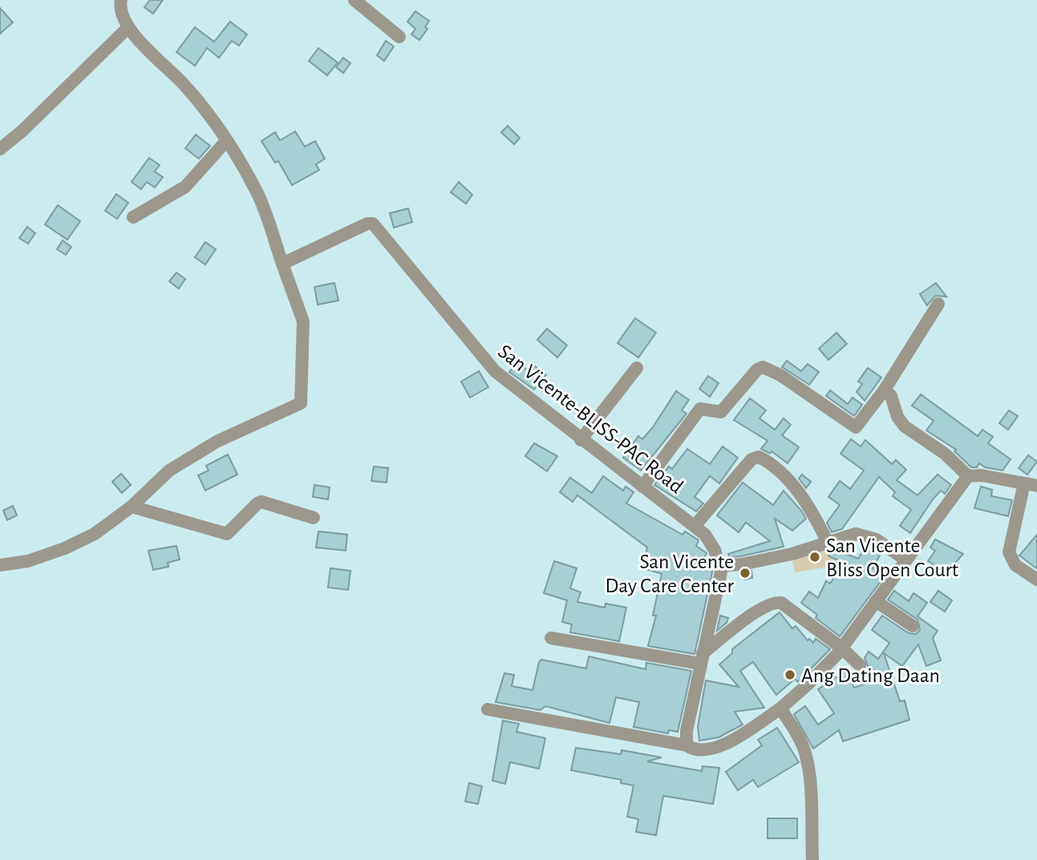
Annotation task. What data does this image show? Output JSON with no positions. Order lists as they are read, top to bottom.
{
  "streets": {
    "street": ["San Vicente-BLISS-PAC Road"]
  },
  "places": ["San Vicente Bliss Open Court", "San Vicente Day Care Center", "Ang Dating Daan"]
}
